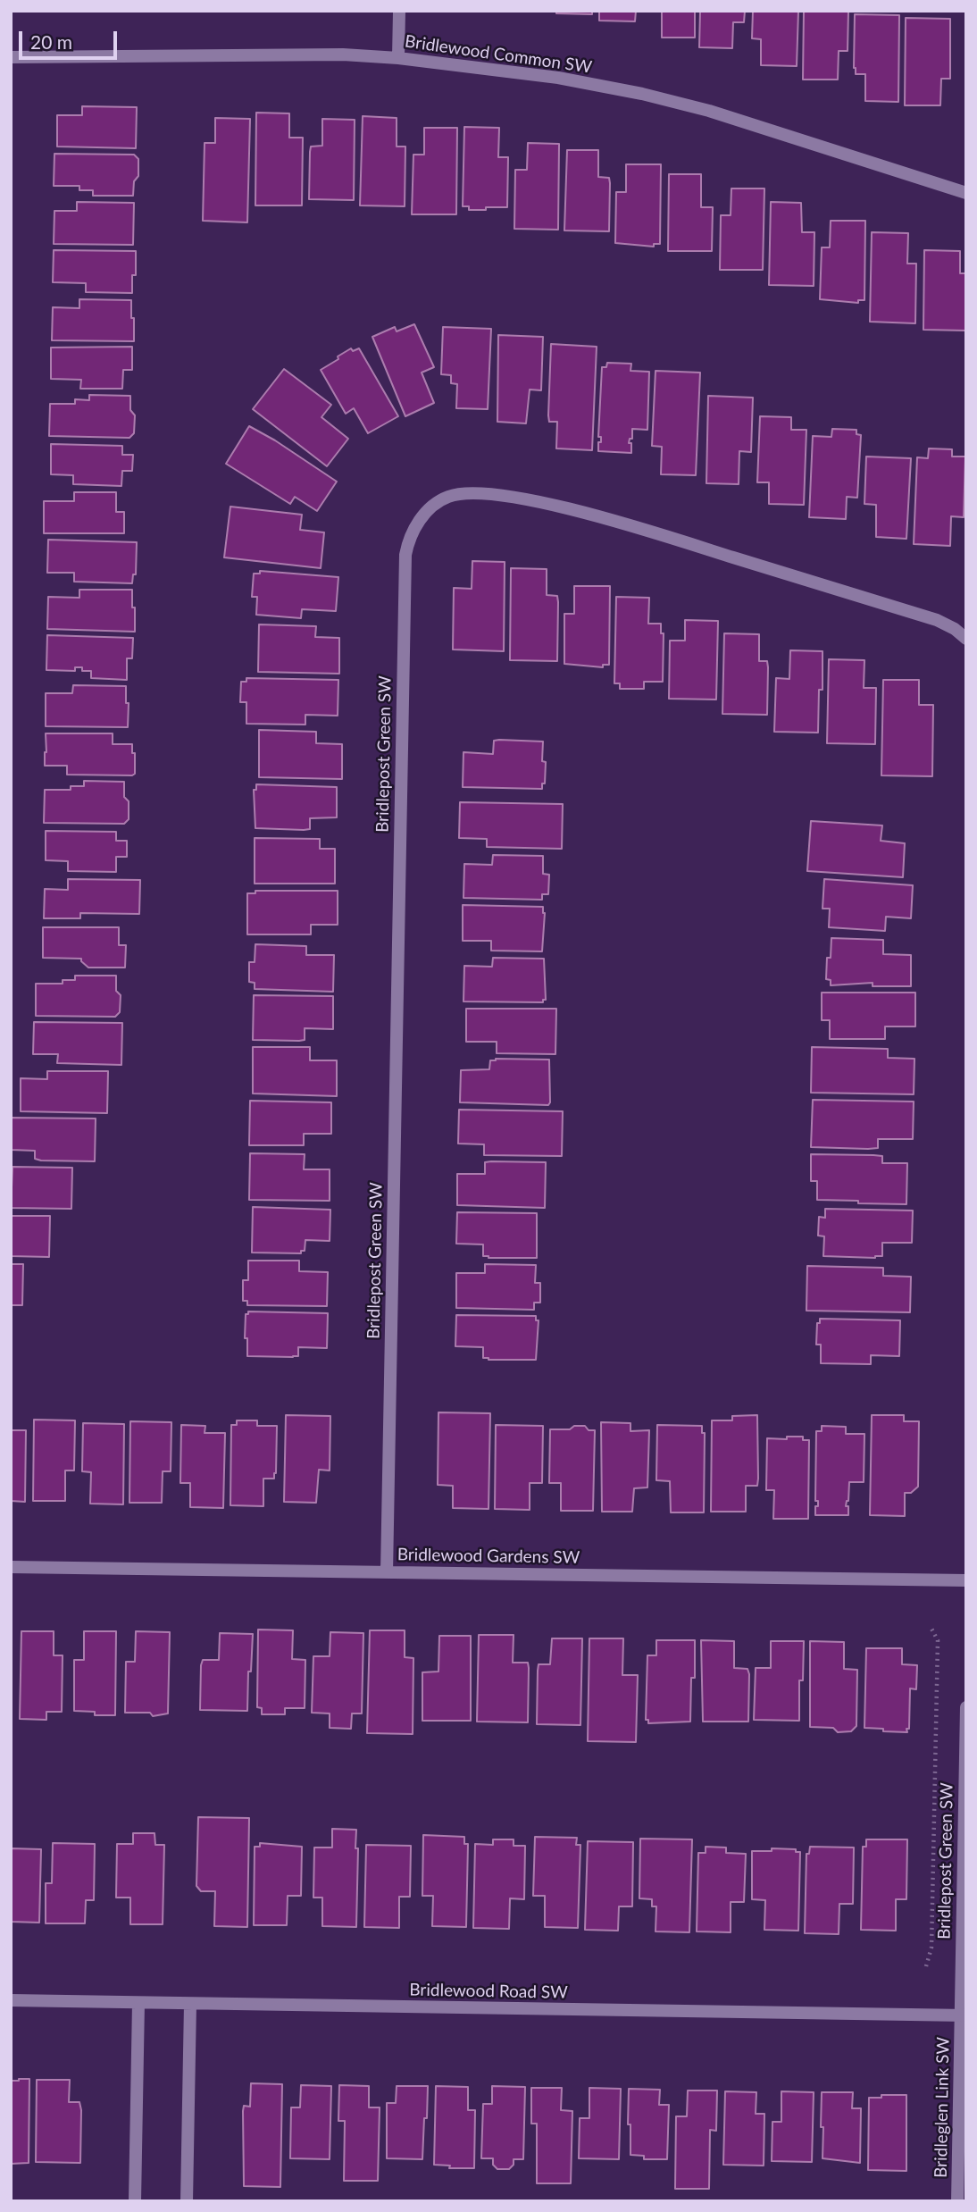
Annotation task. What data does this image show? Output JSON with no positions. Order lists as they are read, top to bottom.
{
  "streets": {
    "street": [
      "Bridlewood Common SW",
      "Bridlepost Green SW",
      "Bridlewood Gardens SW",
      "Bridlewood Road SW",
      "Bridleglen Link SW"
    ]
  },
  "crossings": [
    ["Bridlepost Green SW", "Bridlewood Gardens SW"],
    ["Bridlepost Green SW", "Bridlewood Road SW"],
    ["Bridlepost Green SW", "Bridleglen Link SW"],
    ["Bridlewood Road SW", "Bridleglen Link SW"]
  ],
  "scale_bar": "20 m"
}
